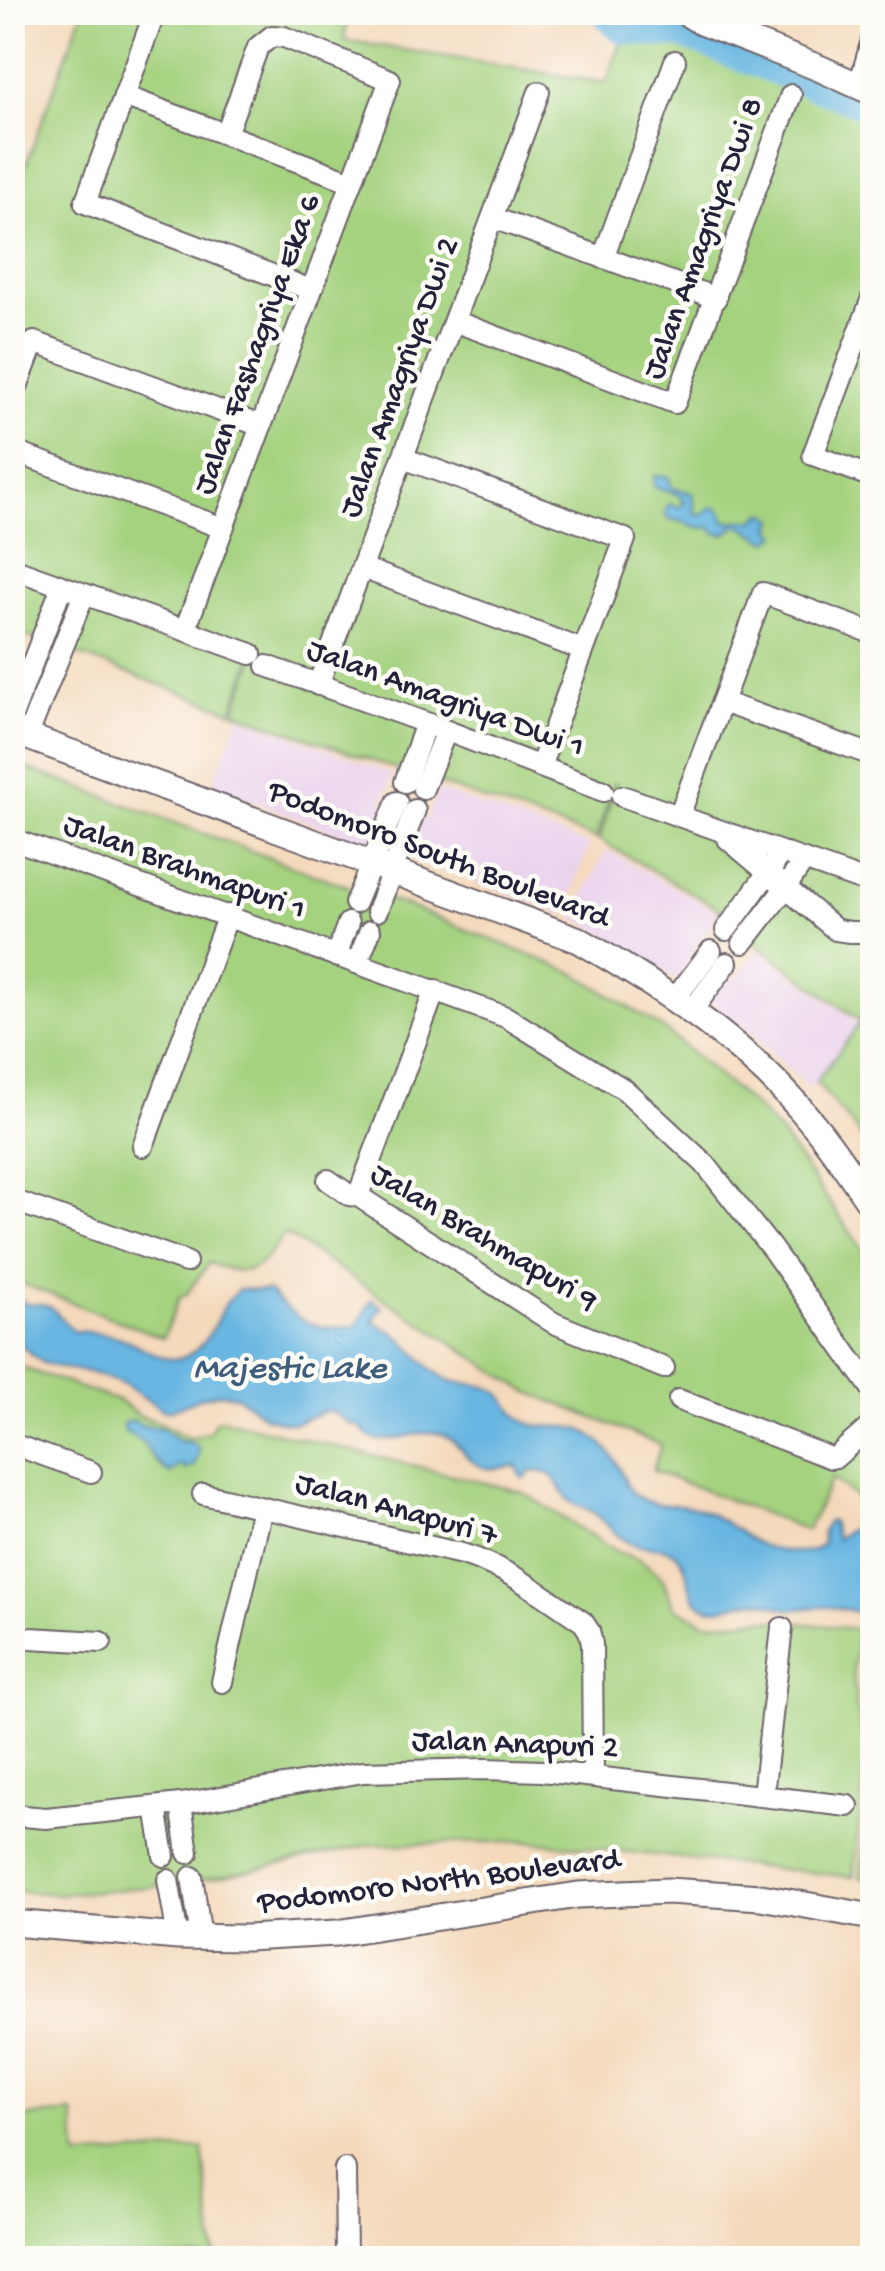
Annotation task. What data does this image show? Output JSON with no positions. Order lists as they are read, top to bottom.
{
  "streets": {
    "street": [
      "Jalan Amagriya Dwi 8",
      "Jalan Fashagriya Eka 6",
      "Jalan Amagriya Dwi 2",
      "Jalan Amagriya Dwi 1",
      "Podomoro South Boulevard",
      "Jalan Brahmapuri 1",
      "Jalan Brahmapuri 9",
      "Jalan Anapuri 7",
      "Jalan Anapuri 2",
      "Podomoro North Boulevard"
    ]
  },
  "crossings": [
    ["Jalan Amagriya Dwi 8", "Jalan Amagriya Dwi 2"],
    ["Jalan Fashagriya Eka 6", "Jalan Amagriya Dwi 1"],
    ["Jalan Amagriya Dwi 2", "Jalan Amagriya Dwi 1"],
    ["Jalan Anapuri 7", "Jalan Anapuri 2"]
  ],
  "water": ["Majestic Lake"]
}
